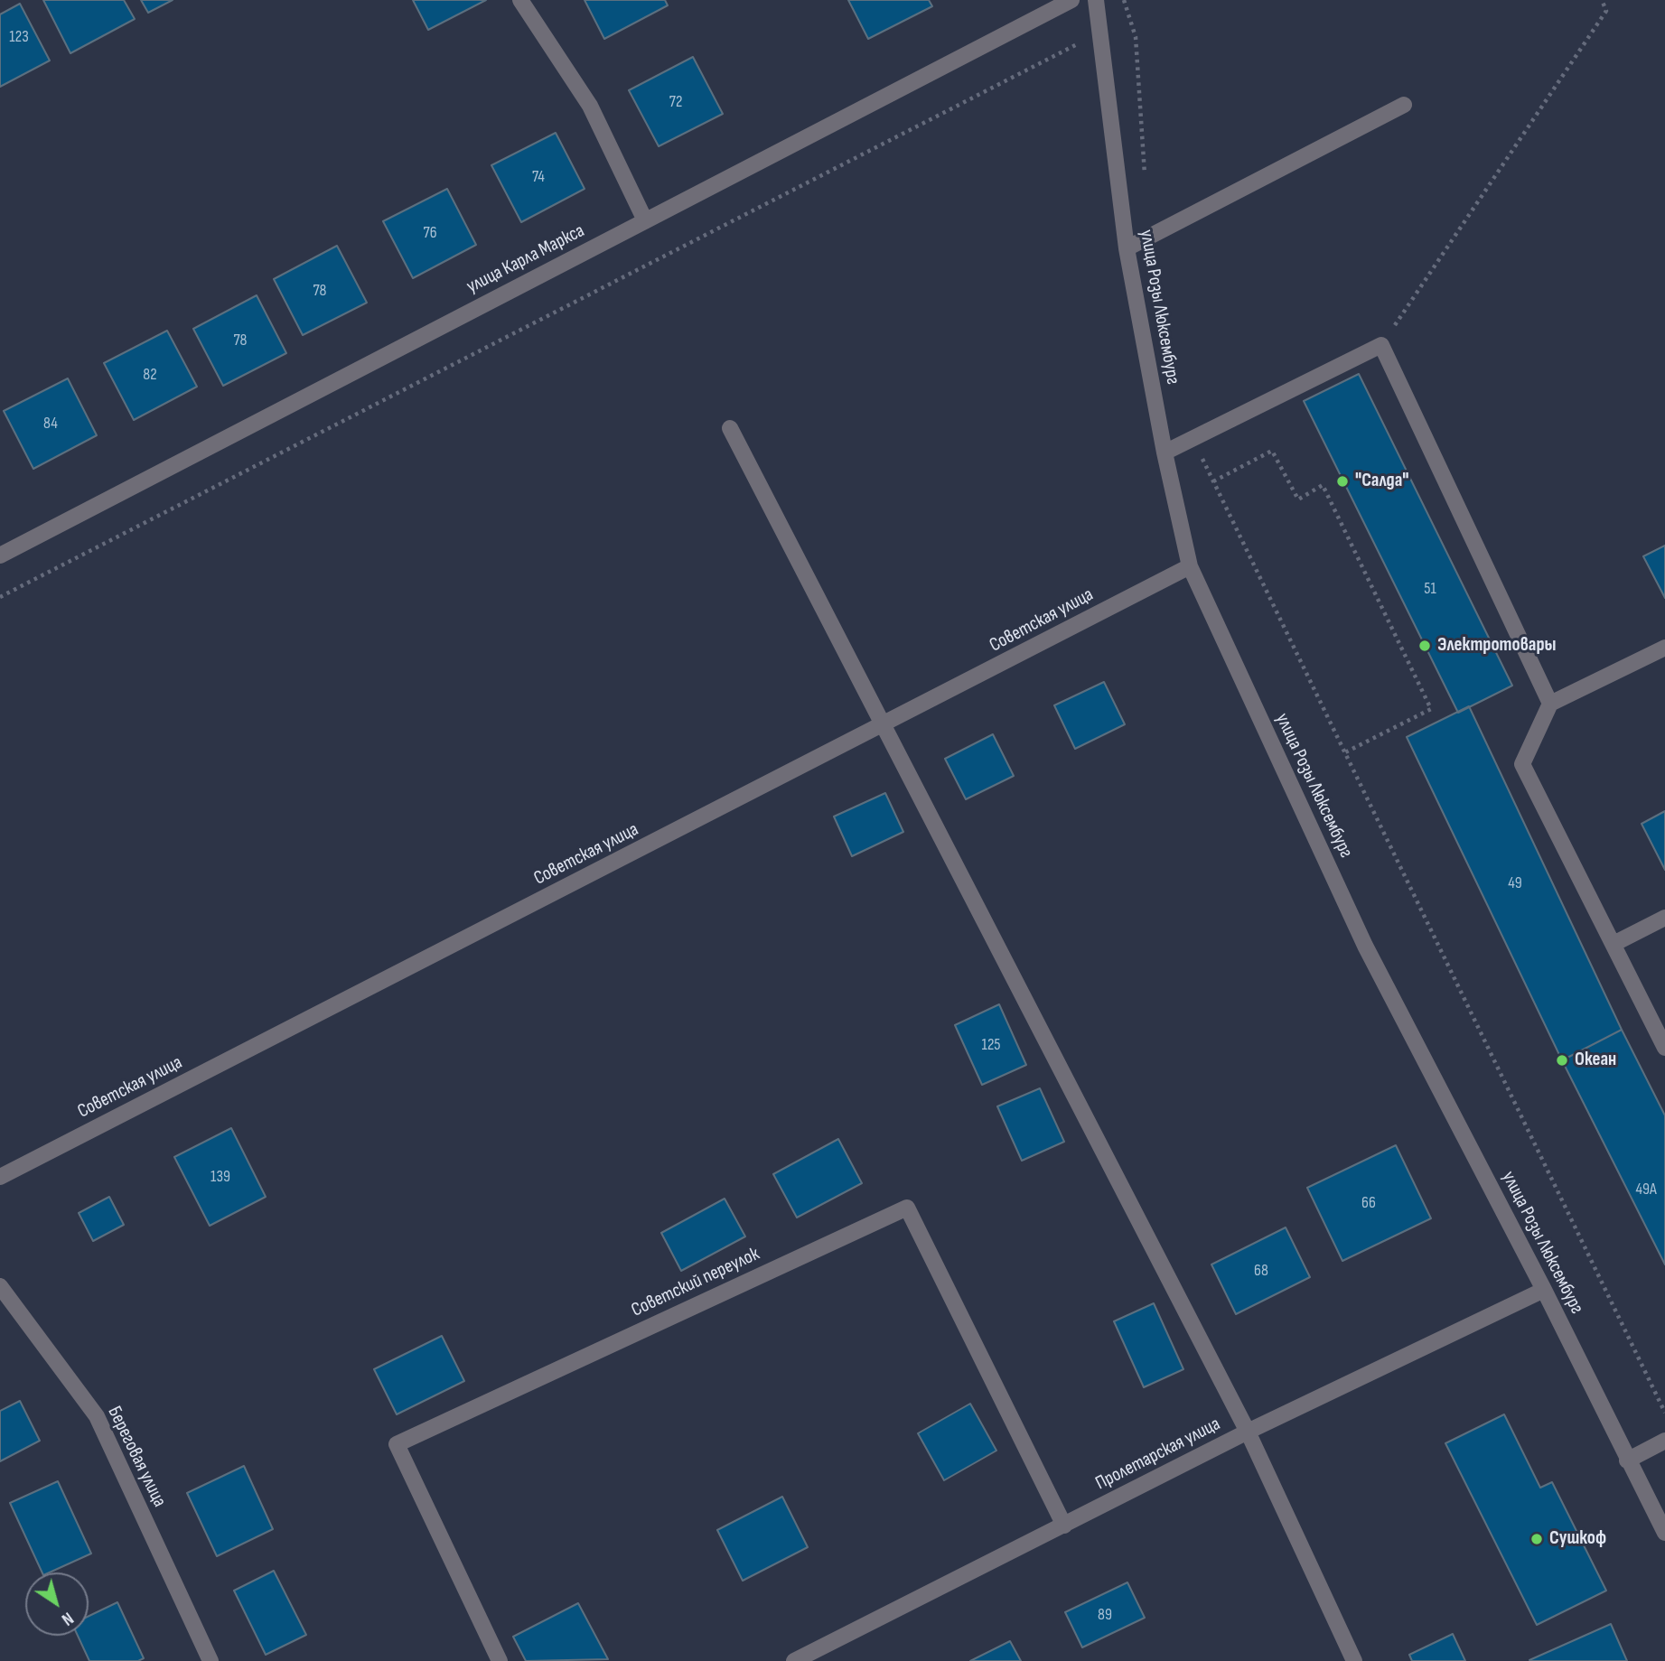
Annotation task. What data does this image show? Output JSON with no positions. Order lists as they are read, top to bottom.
{
  "streets": {
    "street": [
      "улица Карла Маркса",
      "улица Розы Люксембург",
      "Советская улица",
      "Советский переулок",
      "Пролетарская улица",
      "Береговая улица"
    ]
  },
  "crossings": [
    ["улица Розы Люксембург", "Советская улица"],
    ["улица Розы Люксембург", "Пролетарская улица"],
    ["Советский переулок", "Пролетарская улица"]
  ],
  "places": [
    "\"Салда\"",
    "Электротовары",
    "Океан",
    "Сушкоф"
  ],
  "house_numbers": [
    "123",
    "72",
    "74",
    "76",
    "78",
    "78",
    "82",
    "84",
    "51",
    "49",
    "125",
    "139",
    "49А",
    "66",
    "68",
    "89"
  ],
  "north": "bottom right"
}
